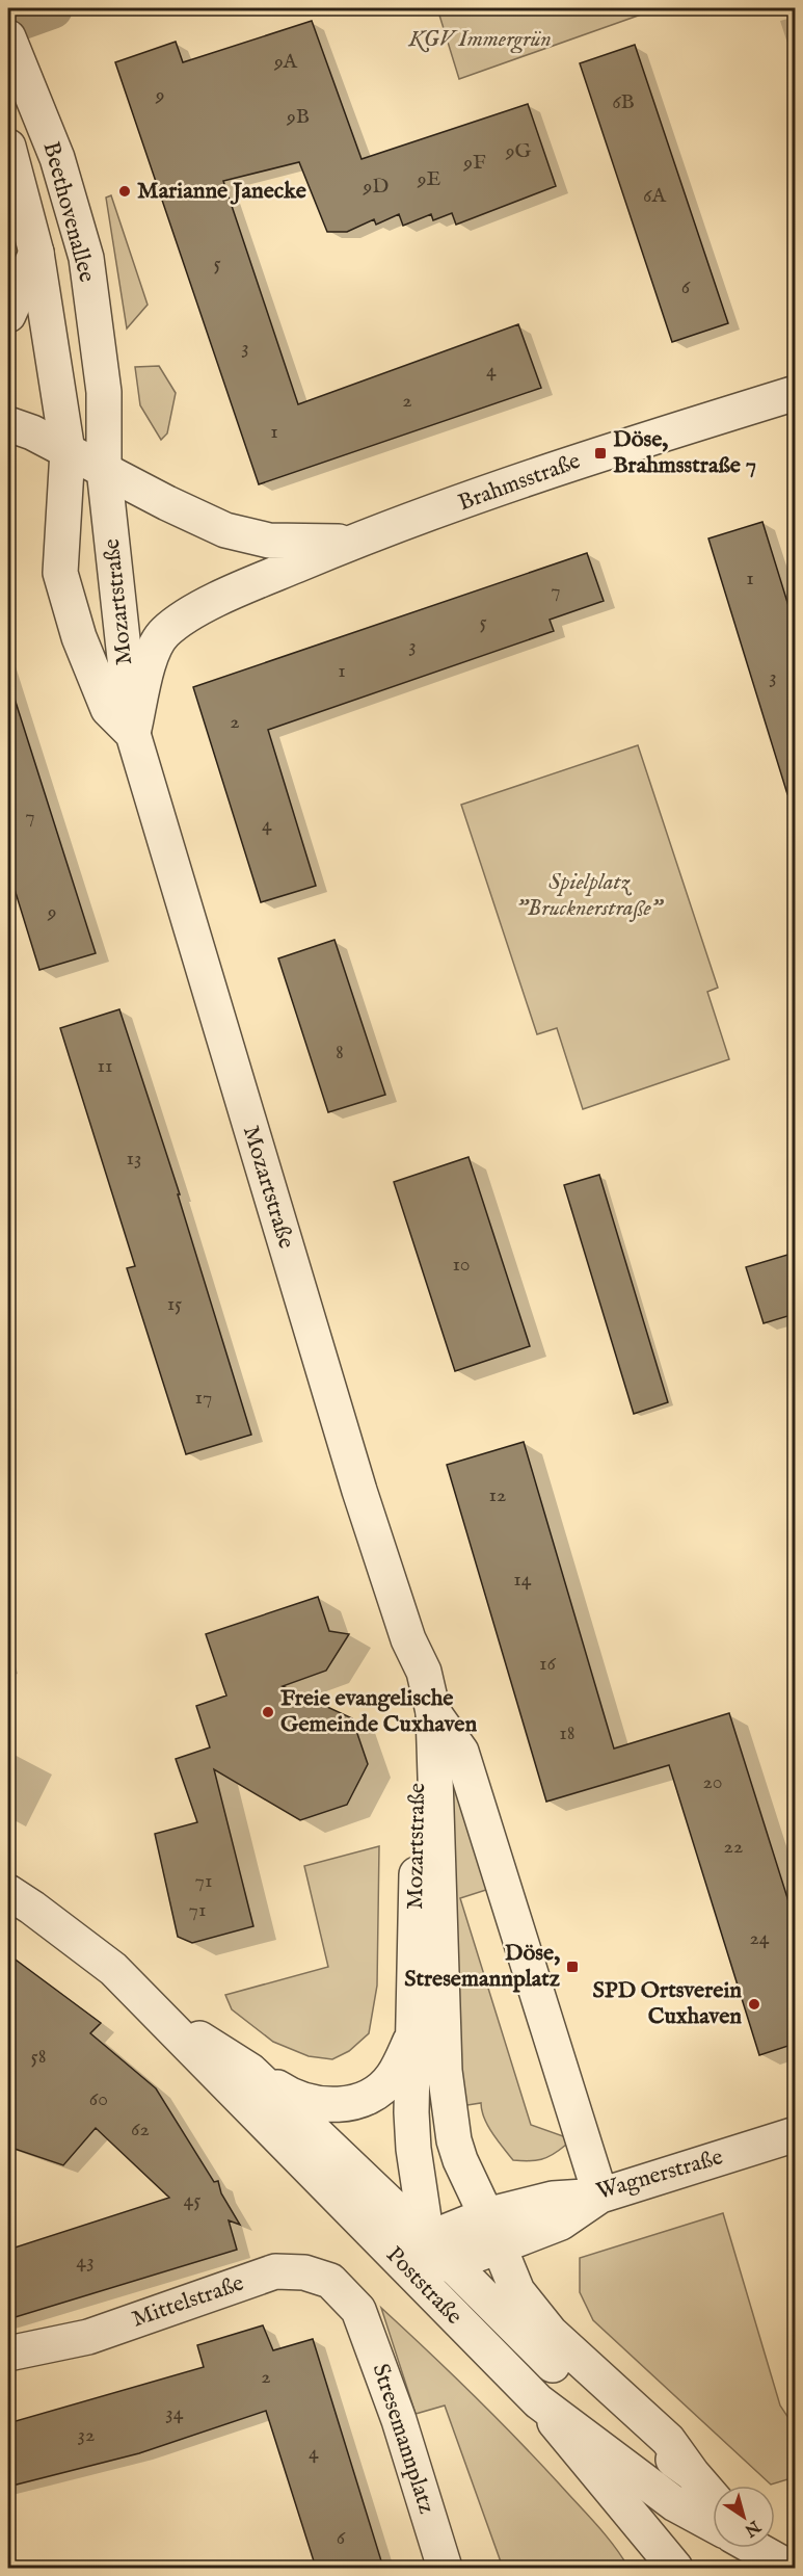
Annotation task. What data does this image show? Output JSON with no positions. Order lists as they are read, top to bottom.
{
  "streets": {
    "street": [
      "Beethovenallee",
      "Brahmsstraße",
      "Mozartstraße",
      "Wagnerstraße",
      "Poststraße",
      "Mittelstraße",
      "Stresemannplatz"
    ]
  },
  "crossings": [
    ["Beethovenallee", "Brahmsstraße"],
    ["Beethovenallee", "Mozartstraße"],
    ["Brahmsstraße", "Mozartstraße"],
    ["Mozartstraße", "Wagnerstraße"],
    ["Mozartstraße", "Poststraße"],
    ["Wagnerstraße", "Poststraße"],
    ["Mittelstraße", "Stresemannplatz"]
  ],
  "parks": ["KGV Immergrün", "Spielplatz \"Brucknerstraße\""],
  "places": {
    "other": ["Marianne Janecke", "Freie evangelische Gemeinde Cuxhaven", "SPD Ortsverein Cuxhaven"],
    "transit": ["Döse, Brahmsstraße 7", "Döse, Stresemannplatz"]
  },
  "house_numbers": [
    "9A",
    "9",
    "6B",
    "9B",
    "9G",
    "9F",
    "9E",
    "9D",
    "6A",
    "5",
    "6",
    "3",
    "4",
    "2",
    "1",
    "1",
    "7",
    "5",
    "3",
    "1",
    "3",
    "2",
    "7",
    "4",
    "9",
    "8",
    "11",
    "13",
    "10",
    "15",
    "17",
    "12",
    "14",
    "16",
    "18",
    "20",
    "22",
    "71",
    "71",
    "24",
    "58",
    "60",
    "62",
    "45",
    "43",
    "2",
    "34",
    "32",
    "4",
    "6"
  ],
  "north": "bottom right"
}
